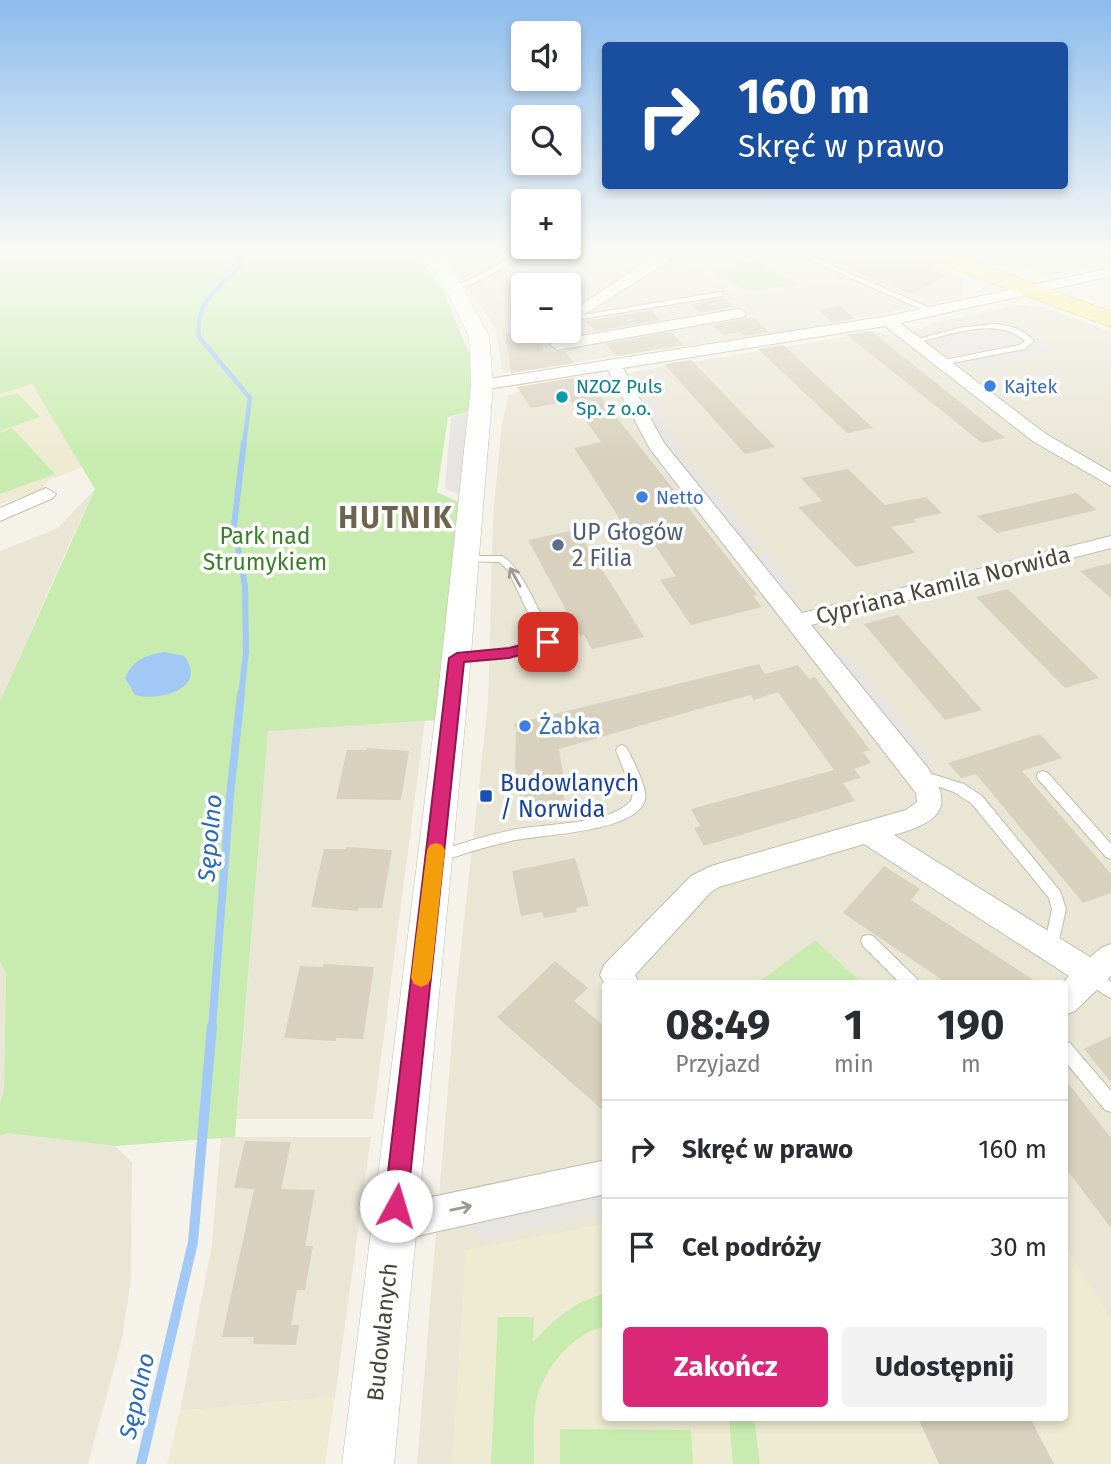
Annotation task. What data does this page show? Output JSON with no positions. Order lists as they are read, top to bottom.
{
  "streets": {
    "street": ["Cypriana Kamila Norwida", "Budowlanych"]
  },
  "districts": ["HUTNIK"],
  "water": ["Sępolno"],
  "parks": ["Park nad Strumykiem"],
  "places": {
    "other": [
      "Kajtek",
      "NZOZ Puls Sp. z o.o.",
      "Netto",
      "UP Głogów 2 Filia",
      "Żabka"
    ],
    "transit": ["Budowlanych / Norwida"]
  },
  "page": {
    "map_buttons": ["+", "−"],
    "turn": ["160 m", "Skręć w prawo"],
    "eta": [
      "08:49",
      "Przyjazd",
      "1",
      "min",
      "190",
      "m"
    ],
    "list": [
      {
        "name": "Skręć w prawo",
        "value": "160 m"
      },
      {
        "name": "Cel podróży",
        "value": "30 m"
      }
    ],
    "buttons": ["Zakończ", "Udostępnij"]
  }
}
